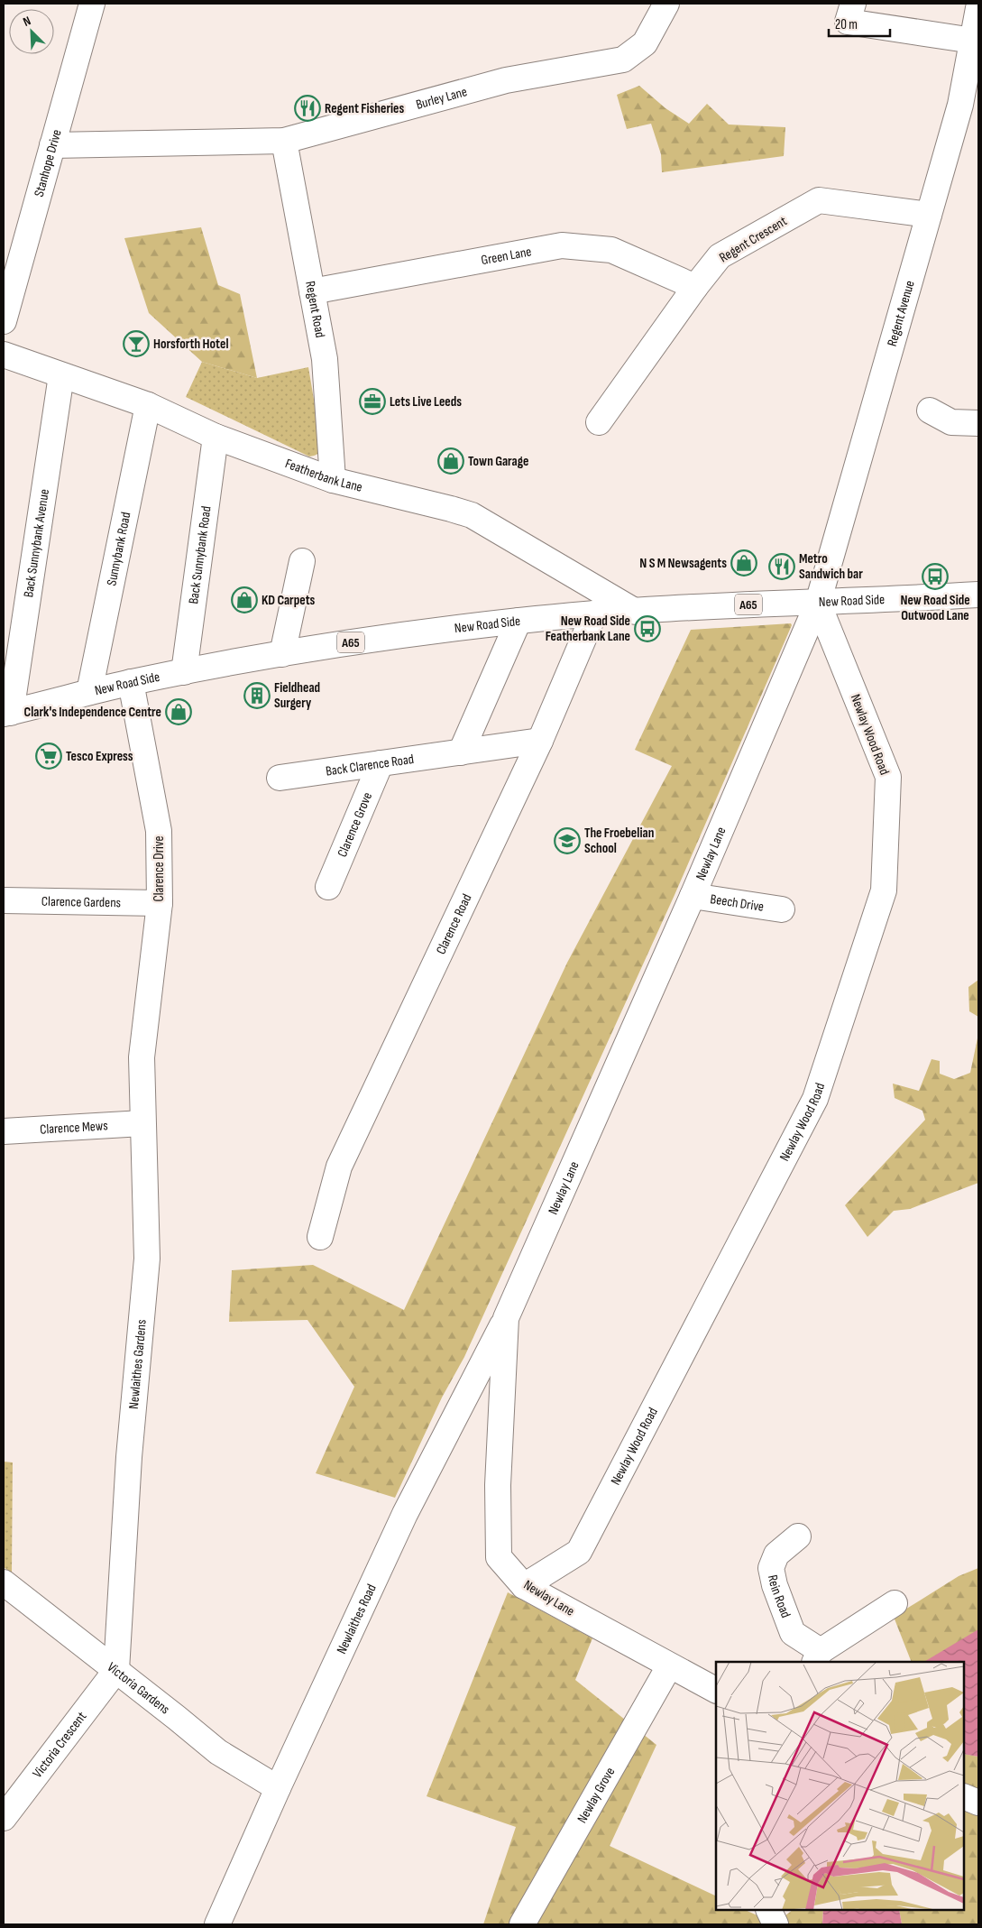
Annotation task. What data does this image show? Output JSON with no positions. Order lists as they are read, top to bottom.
{
  "streets": {
    "street": [
      "Burley Lane",
      "Stanhope Drive",
      "Regent Crescent",
      "Green Lane",
      "Regent Road",
      "Regent Avenue",
      "Featherbank Lane",
      "Back Sunnybank Avenue",
      "Sunnybank Road",
      "Back Sunnybank Road",
      "New Road Side",
      "A65",
      "Newlay Wood Road",
      "Back Clarence Road",
      "Clarence Grove",
      "Newlay Lane",
      "Clarence Drive",
      "Clarence Gardens",
      "Beech Drive",
      "Clarence Road",
      "Clarence Mews",
      "Newlaithes Gardens",
      "Rein Road",
      "Newlaithes Road",
      "Victoria Gardens",
      "Victoria Crescent",
      "Newlay Grove"
    ]
  },
  "crossings": [
    ["Burley Lane", "Stanhope Drive"],
    ["Burley Lane", "Regent Road"],
    ["Regent Crescent", "Green Lane"],
    ["Regent Crescent", "Regent Avenue"],
    ["Green Lane", "Regent Road"],
    ["Regent Road", "Featherbank Lane"],
    ["Regent Avenue", "New Road Side"],
    ["Regent Avenue", "Newlay Wood Road"],
    ["Regent Avenue", "Newlay Lane"],
    ["Featherbank Lane", "Back Sunnybank Avenue"],
    ["Featherbank Lane", "Sunnybank Road"],
    ["Featherbank Lane", "Back Sunnybank Road"],
    ["Featherbank Lane", "New Road Side"],
    ["Back Sunnybank Avenue", "New Road Side"],
    ["Sunnybank Road", "New Road Side"],
    ["Back Sunnybank Road", "New Road Side"],
    ["New Road Side", "Newlay Wood Road"],
    ["New Road Side", "Newlay Lane"],
    ["New Road Side", "Clarence Drive"],
    ["New Road Side", "Clarence Road"],
    ["Newlay Wood Road", "Newlay Lane"],
    ["Back Clarence Road", "Clarence Grove"],
    ["Back Clarence Road", "Clarence Road"],
    ["Newlay Lane", "Beech Drive"],
    ["Newlay Lane", "Newlaithes Road"],
    ["Newlay Lane", "Newlay Grove"],
    ["Clarence Drive", "Clarence Gardens"],
    ["Clarence Drive", "Newlaithes Gardens"],
    ["Clarence Mews", "Newlaithes Gardens"],
    ["Newlaithes Gardens", "Victoria Gardens"],
    ["Newlaithes Gardens", "Victoria Crescent"],
    ["Newlaithes Road", "Victoria Gardens"],
    ["Victoria Gardens", "Victoria Crescent"]
  ],
  "places": {
    "restaurant": ["Regent Fisheries", "Metro Sandwich bar"],
    "bar": ["Horsforth Hotel"],
    "office": ["Lets Live Leeds"],
    "shop": [
      "Town Garage",
      "N S M Newsagents",
      "KD Carpets",
      "Clark's Independence Centre"
    ],
    "bus stop": ["New Road Side Outwood Lane", "New Road Side Featherbank Lane"],
    "building": ["Fieldhead Surgery"],
    "supermarket": ["Tesco Express"],
    "school or university": ["The Froebelian School"]
  },
  "scale_bar": "20 m",
  "north": "top left"
}
